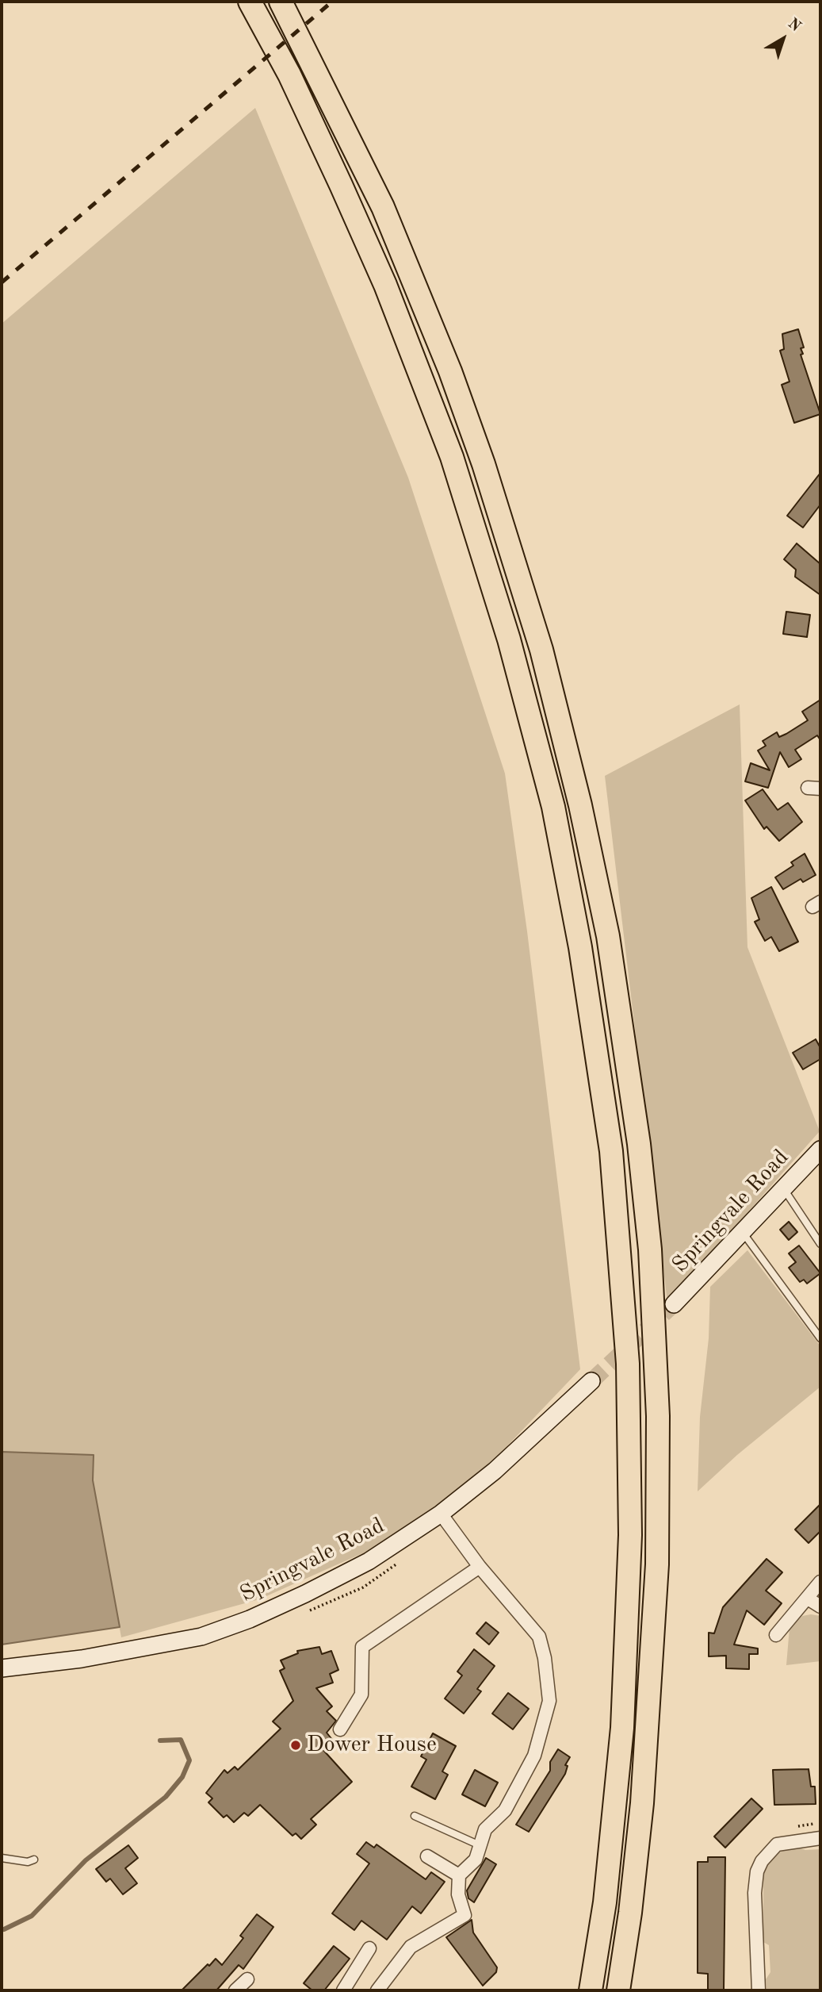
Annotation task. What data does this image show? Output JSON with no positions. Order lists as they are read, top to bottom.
{
  "streets": {
    "street": ["Springvale Road"]
  },
  "places": ["Dower House"],
  "north": "top right"
}
